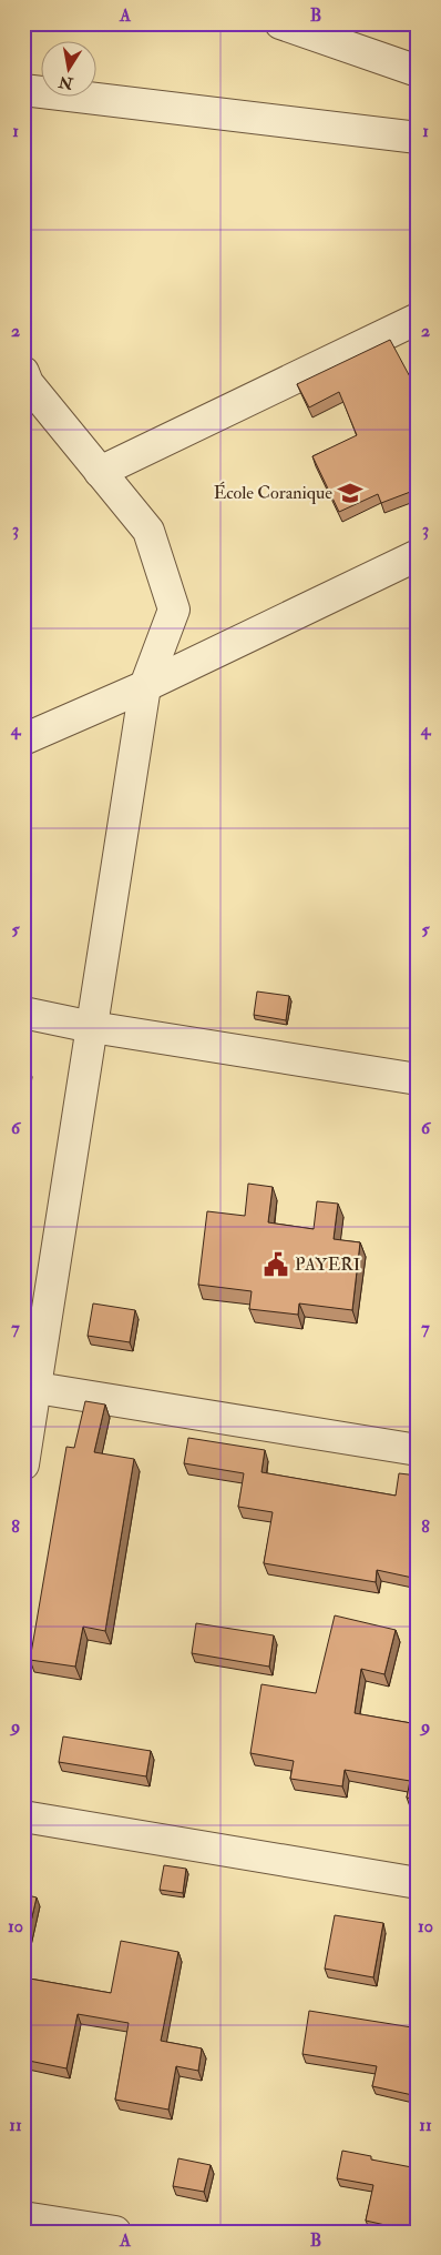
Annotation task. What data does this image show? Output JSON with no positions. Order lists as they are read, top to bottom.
{
  "places": {
    "school or university": ["École Coranique"],
    "public building": ["PAYERI"]
  },
  "north": "bottom",
  "grid": {
    "columns": ["A", "B"],
    "rows": [
      "1",
      "2",
      "3",
      "4",
      "5",
      "6",
      "7",
      "8",
      "9",
      "10",
      "11"
    ]
  }
}
